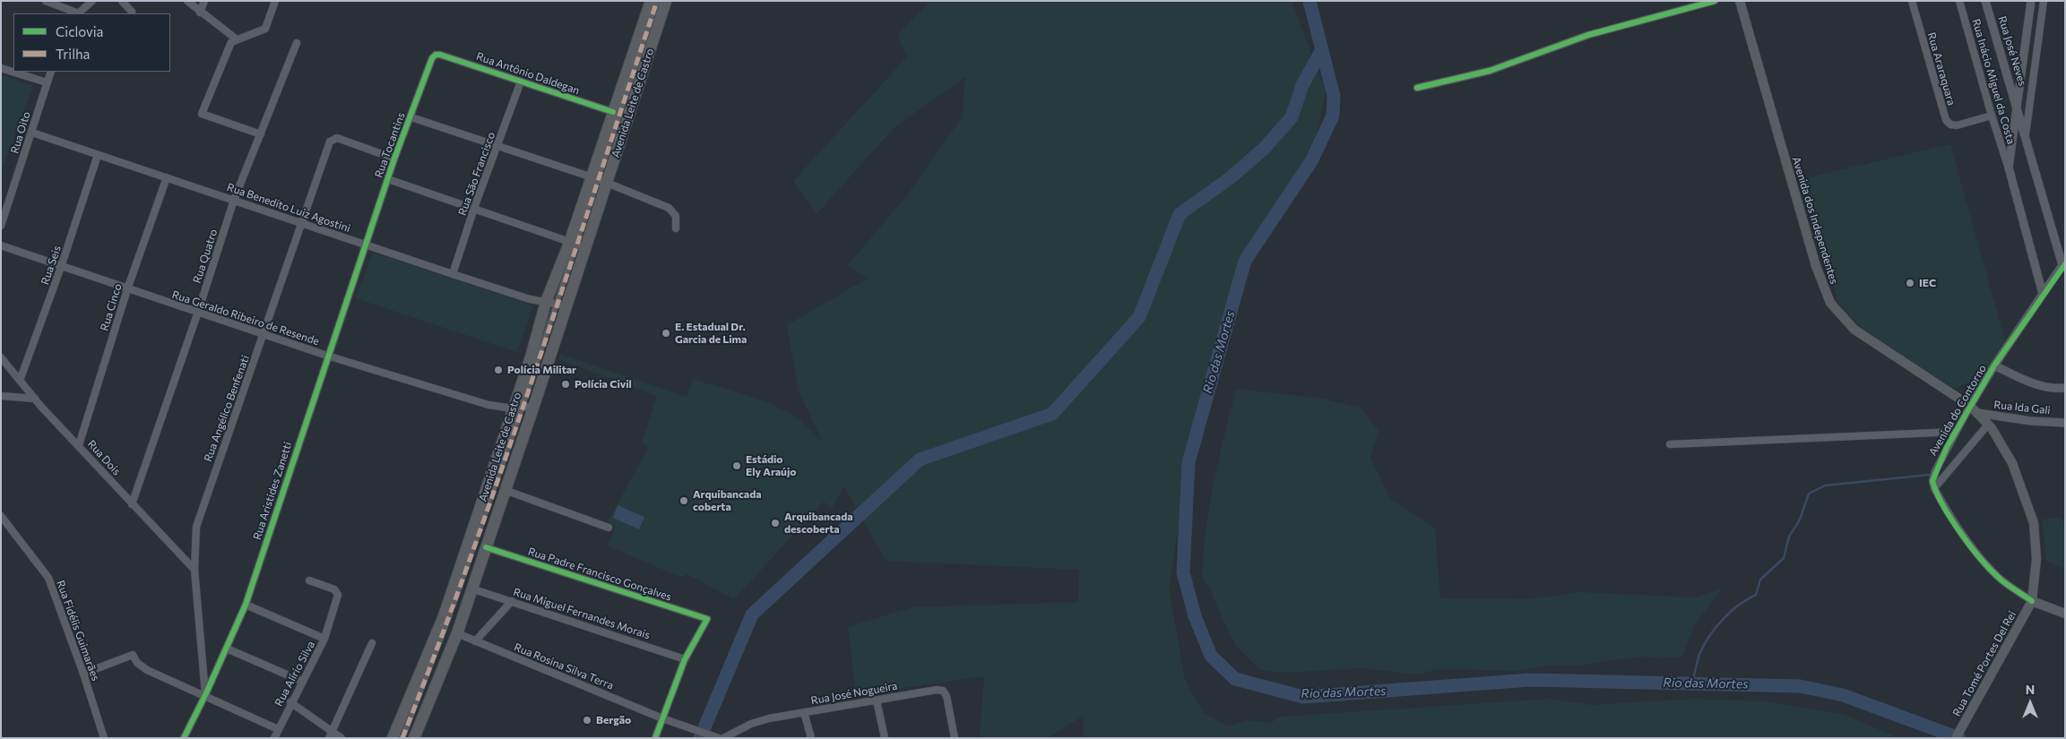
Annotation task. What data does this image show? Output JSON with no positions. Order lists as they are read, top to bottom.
{
  "streets": {
    "highway": ["Avenida Leite de Castro"],
    "main road": ["Avenida dos Independentes", "Rua Tomé Portes Del Rei"],
    "street": [
      "Rua José Neves",
      "Rua Araraquara",
      "Rua Antônio Daldegan",
      "Rua Inácio Miguel da Costa",
      "Rua Oito",
      "Rua Tocantins",
      "Rua São Francisco",
      "Rua Benedito Luiz Agostini",
      "Rua Quatro",
      "Rua Seis",
      "Rua Cinco",
      "Rua Geraldo Ribeiro de Resende",
      "Rua Ida Gali",
      "Rua Angélico Benfenati",
      "Avenida do Contorno",
      "Rua Dois",
      "Rua Aristides Zanetti",
      "Rua Padre Francisco Gonçalves",
      "Rua Miguel Fernandes Morais",
      "Rua Fidélis Guimarães",
      "Rua Rosina Silva Terra",
      "Rua Alírio Silva",
      "Rua José Nogueira"
    ]
  },
  "crossings": [
    ["Rua José Neves", "Avenida do Contorno"],
    ["Rua Araraquara", "Rua Inácio Miguel da Costa"],
    ["Rua Antônio Daldegan", "Avenida Leite de Castro"],
    ["Rua Antônio Daldegan", "Rua Tocantins"],
    ["Rua Antônio Daldegan", "Rua São Francisco"],
    ["Rua Inácio Miguel da Costa", "Avenida do Contorno"],
    ["Avenida Leite de Castro", "Rua Benedito Luiz Agostini"],
    ["Avenida Leite de Castro", "Rua Geraldo Ribeiro de Resende"],
    ["Avenida Leite de Castro", "Rua Padre Francisco Gonçalves"],
    ["Avenida Leite de Castro", "Rua Miguel Fernandes Morais"],
    ["Avenida Leite de Castro", "Rua Rosina Silva Terra"],
    ["Rua Oito", "Rua Benedito Luiz Agostini"],
    ["Rua Tocantins", "Rua Benedito Luiz Agostini"],
    ["Rua Tocantins", "Rua Angélico Benfenati"],
    ["Rua Tocantins", "Rua Aristides Zanetti"],
    ["Rua São Francisco", "Rua Benedito Luiz Agostini"],
    ["Rua Benedito Luiz Agostini", "Rua Quatro"],
    ["Rua Benedito Luiz Agostini", "Rua Seis"],
    ["Rua Benedito Luiz Agostini", "Rua Cinco"],
    ["Rua Benedito Luiz Agostini", "Rua Angélico Benfenati"],
    ["Rua Benedito Luiz Agostini", "Rua Aristides Zanetti"],
    ["Avenida dos Independentes", "Rua Ida Gali"],
    ["Avenida dos Independentes", "Avenida do Contorno"],
    ["Avenida dos Independentes", "Rua Tomé Portes Del Rei"],
    ["Rua Quatro", "Rua Geraldo Ribeiro de Resende"],
    ["Rua Quatro", "Rua Dois"],
    ["Rua Seis", "Rua Geraldo Ribeiro de Resende"],
    ["Rua Seis", "Rua Dois"],
    ["Rua Cinco", "Rua Geraldo Ribeiro de Resende"],
    ["Rua Cinco", "Rua Dois"],
    ["Rua Geraldo Ribeiro de Resende", "Rua Angélico Benfenati"],
    ["Rua Geraldo Ribeiro de Resende", "Rua Aristides Zanetti"],
    ["Rua Ida Gali", "Avenida do Contorno"],
    ["Rua Angélico Benfenati", "Rua Dois"],
    ["Rua Angélico Benfenati", "Rua Aristides Zanetti"],
    ["Rua Padre Francisco Gonçalves", "Rua Miguel Fernandes Morais"]
  ],
  "water": ["Rio das Mortes"],
  "places": [
    "IEC",
    "E. Estadual Dr. Garcia de Lima",
    "Polícia Militar",
    "Polícia Civil",
    "Estádio Ely Araújo",
    "Arquibancada coberta",
    "Arquibancada descoberta",
    "Bergão"
  ],
  "legend": ["Ciclovia", "Trilha"],
  "north": "top"
}
